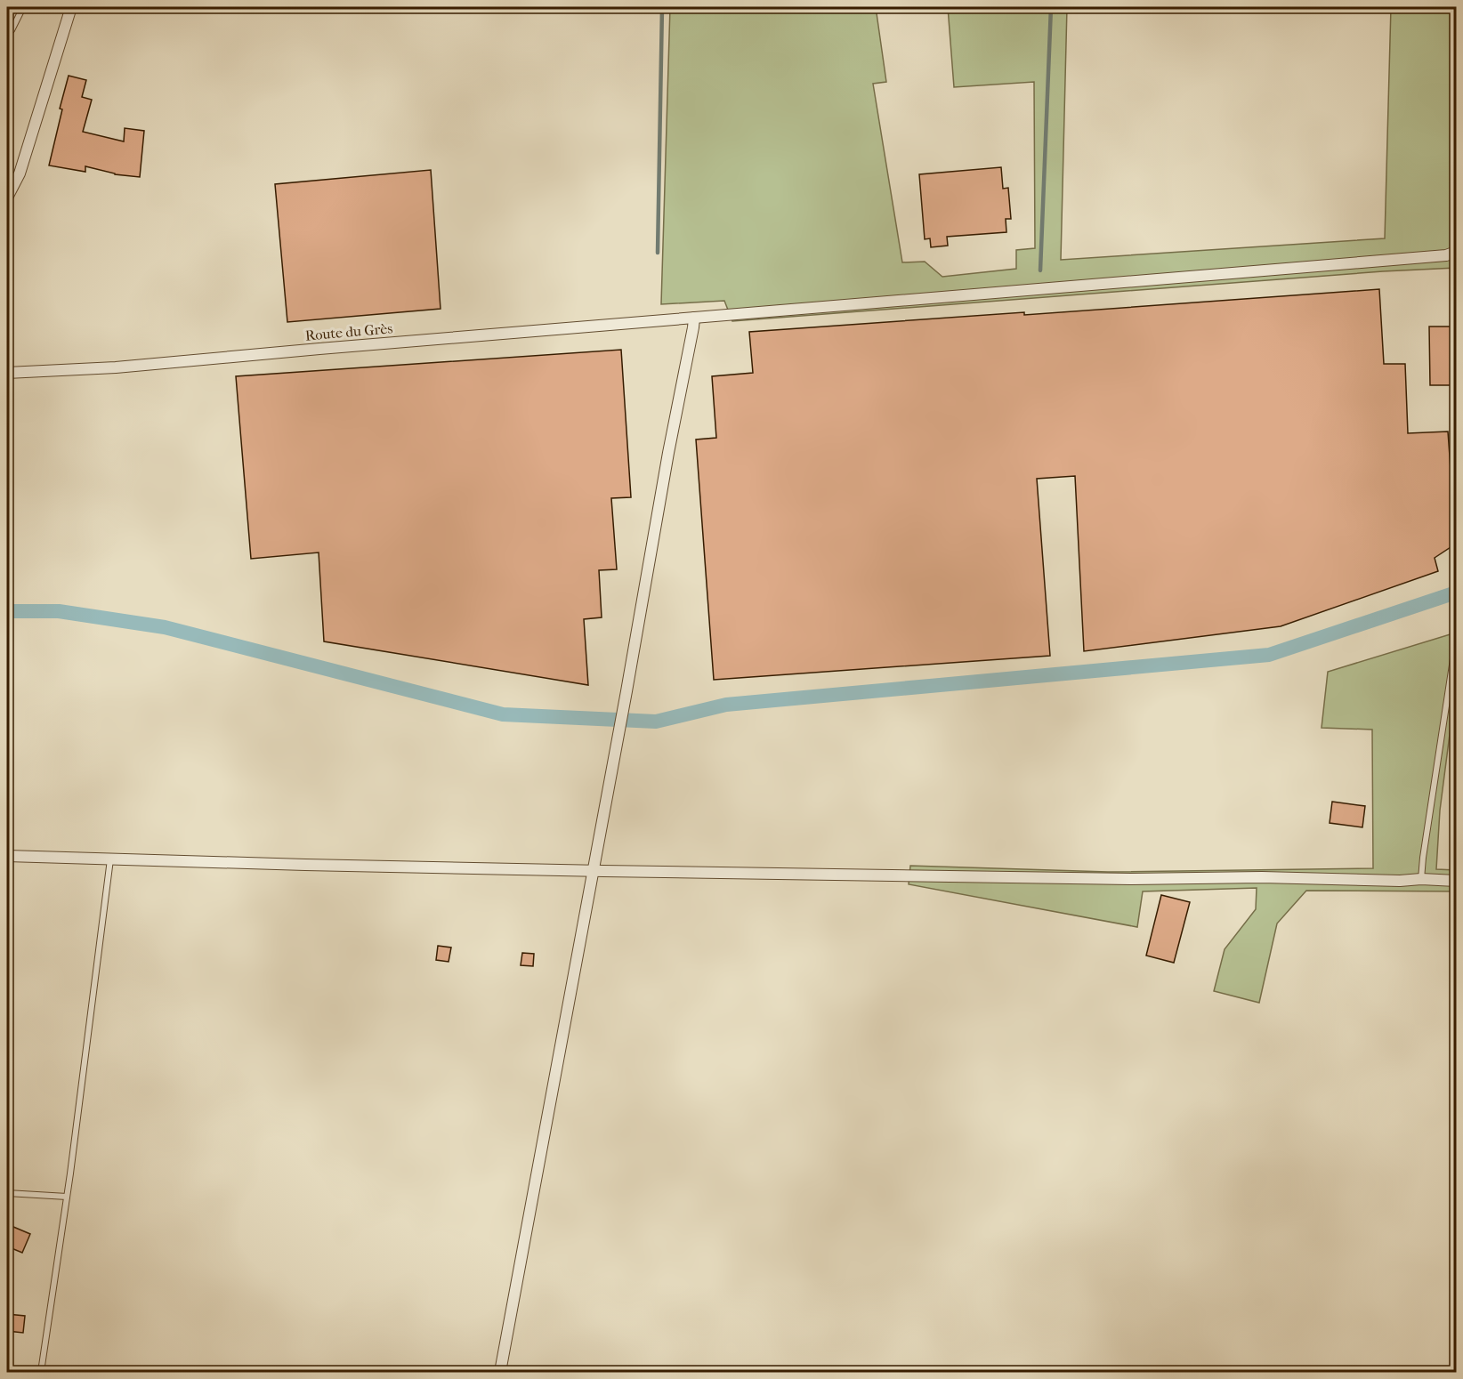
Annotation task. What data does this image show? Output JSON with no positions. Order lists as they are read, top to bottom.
{
  "streets": {
    "street": ["Route du Grès"]
  }
}
